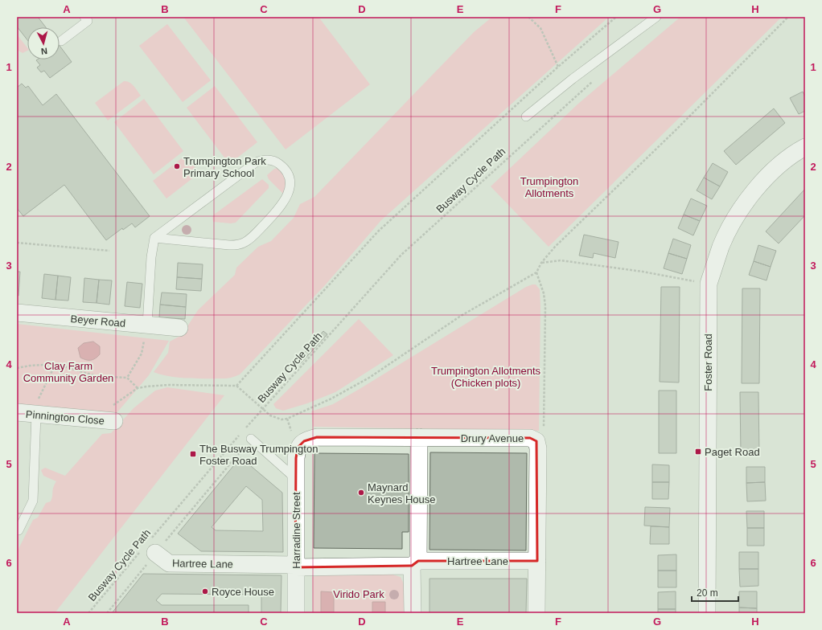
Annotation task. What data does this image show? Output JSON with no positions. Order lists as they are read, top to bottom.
{
  "streets": {
    "street": [
      "Beyer Road",
      "Foster Road",
      "Pinnington Close",
      "Drury Avenue",
      "Harradine Street",
      "Hartree Lane"
    ],
    "path": ["Busway Cycle Path"]
  },
  "crossings": [
    ["Busway Cycle Path", "Hartree Lane"],
    ["Drury Avenue", "Harradine Street"],
    ["Drury Avenue", "Hartree Lane"],
    ["Harradine Street", "Hartree Lane"]
  ],
  "parks": [
    "Trumpington Allotments",
    "Clay Farm Community Garden",
    "Trumpington Allotments (Chicken plots)",
    "Virido Park"
  ],
  "places": {
    "other": ["Trumpington Park Primary School", "Maynard Keynes House", "Royce House"],
    "transit": ["Paget Road", "The Busway Trumpington Foster Road"]
  },
  "scale_bar": "20 m",
  "north": "bottom",
  "grid": {
    "columns": [
      "A",
      "B",
      "C",
      "D",
      "E",
      "F",
      "G",
      "H"
    ],
    "rows": [
      "1",
      "2",
      "3",
      "4",
      "5",
      "6"
    ]
  }
}
